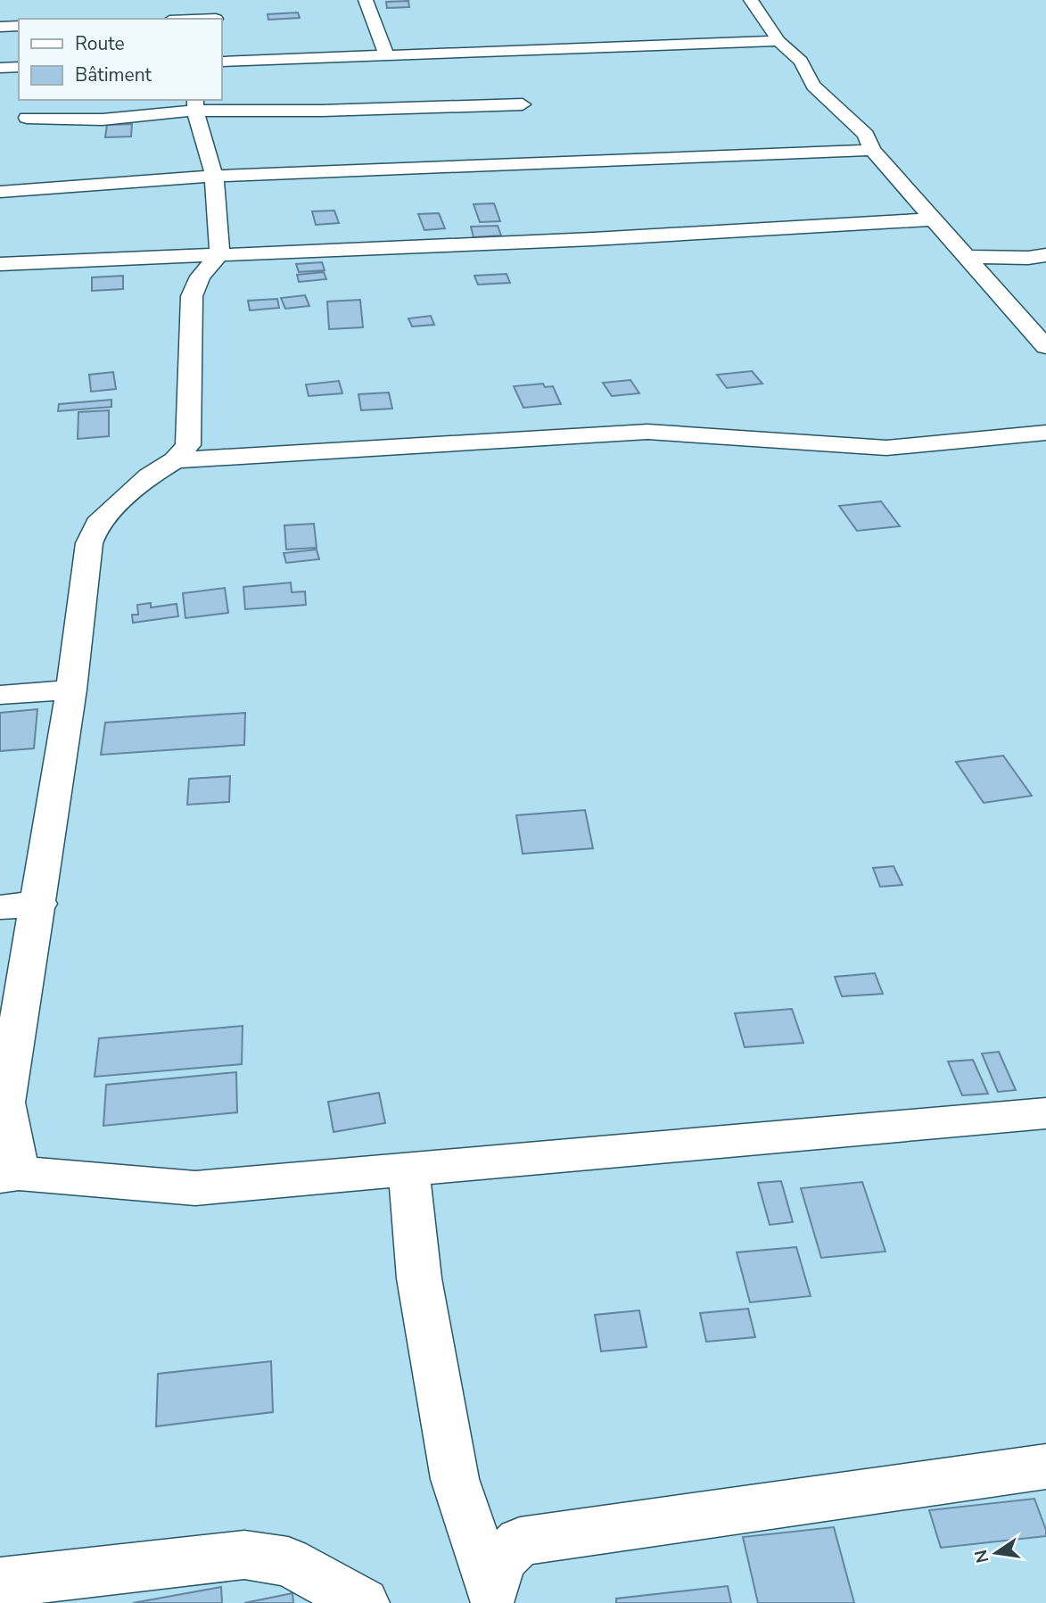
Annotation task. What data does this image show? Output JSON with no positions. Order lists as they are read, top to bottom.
{
  "legend": ["Route", "Bâtiment"],
  "north": "left"
}
